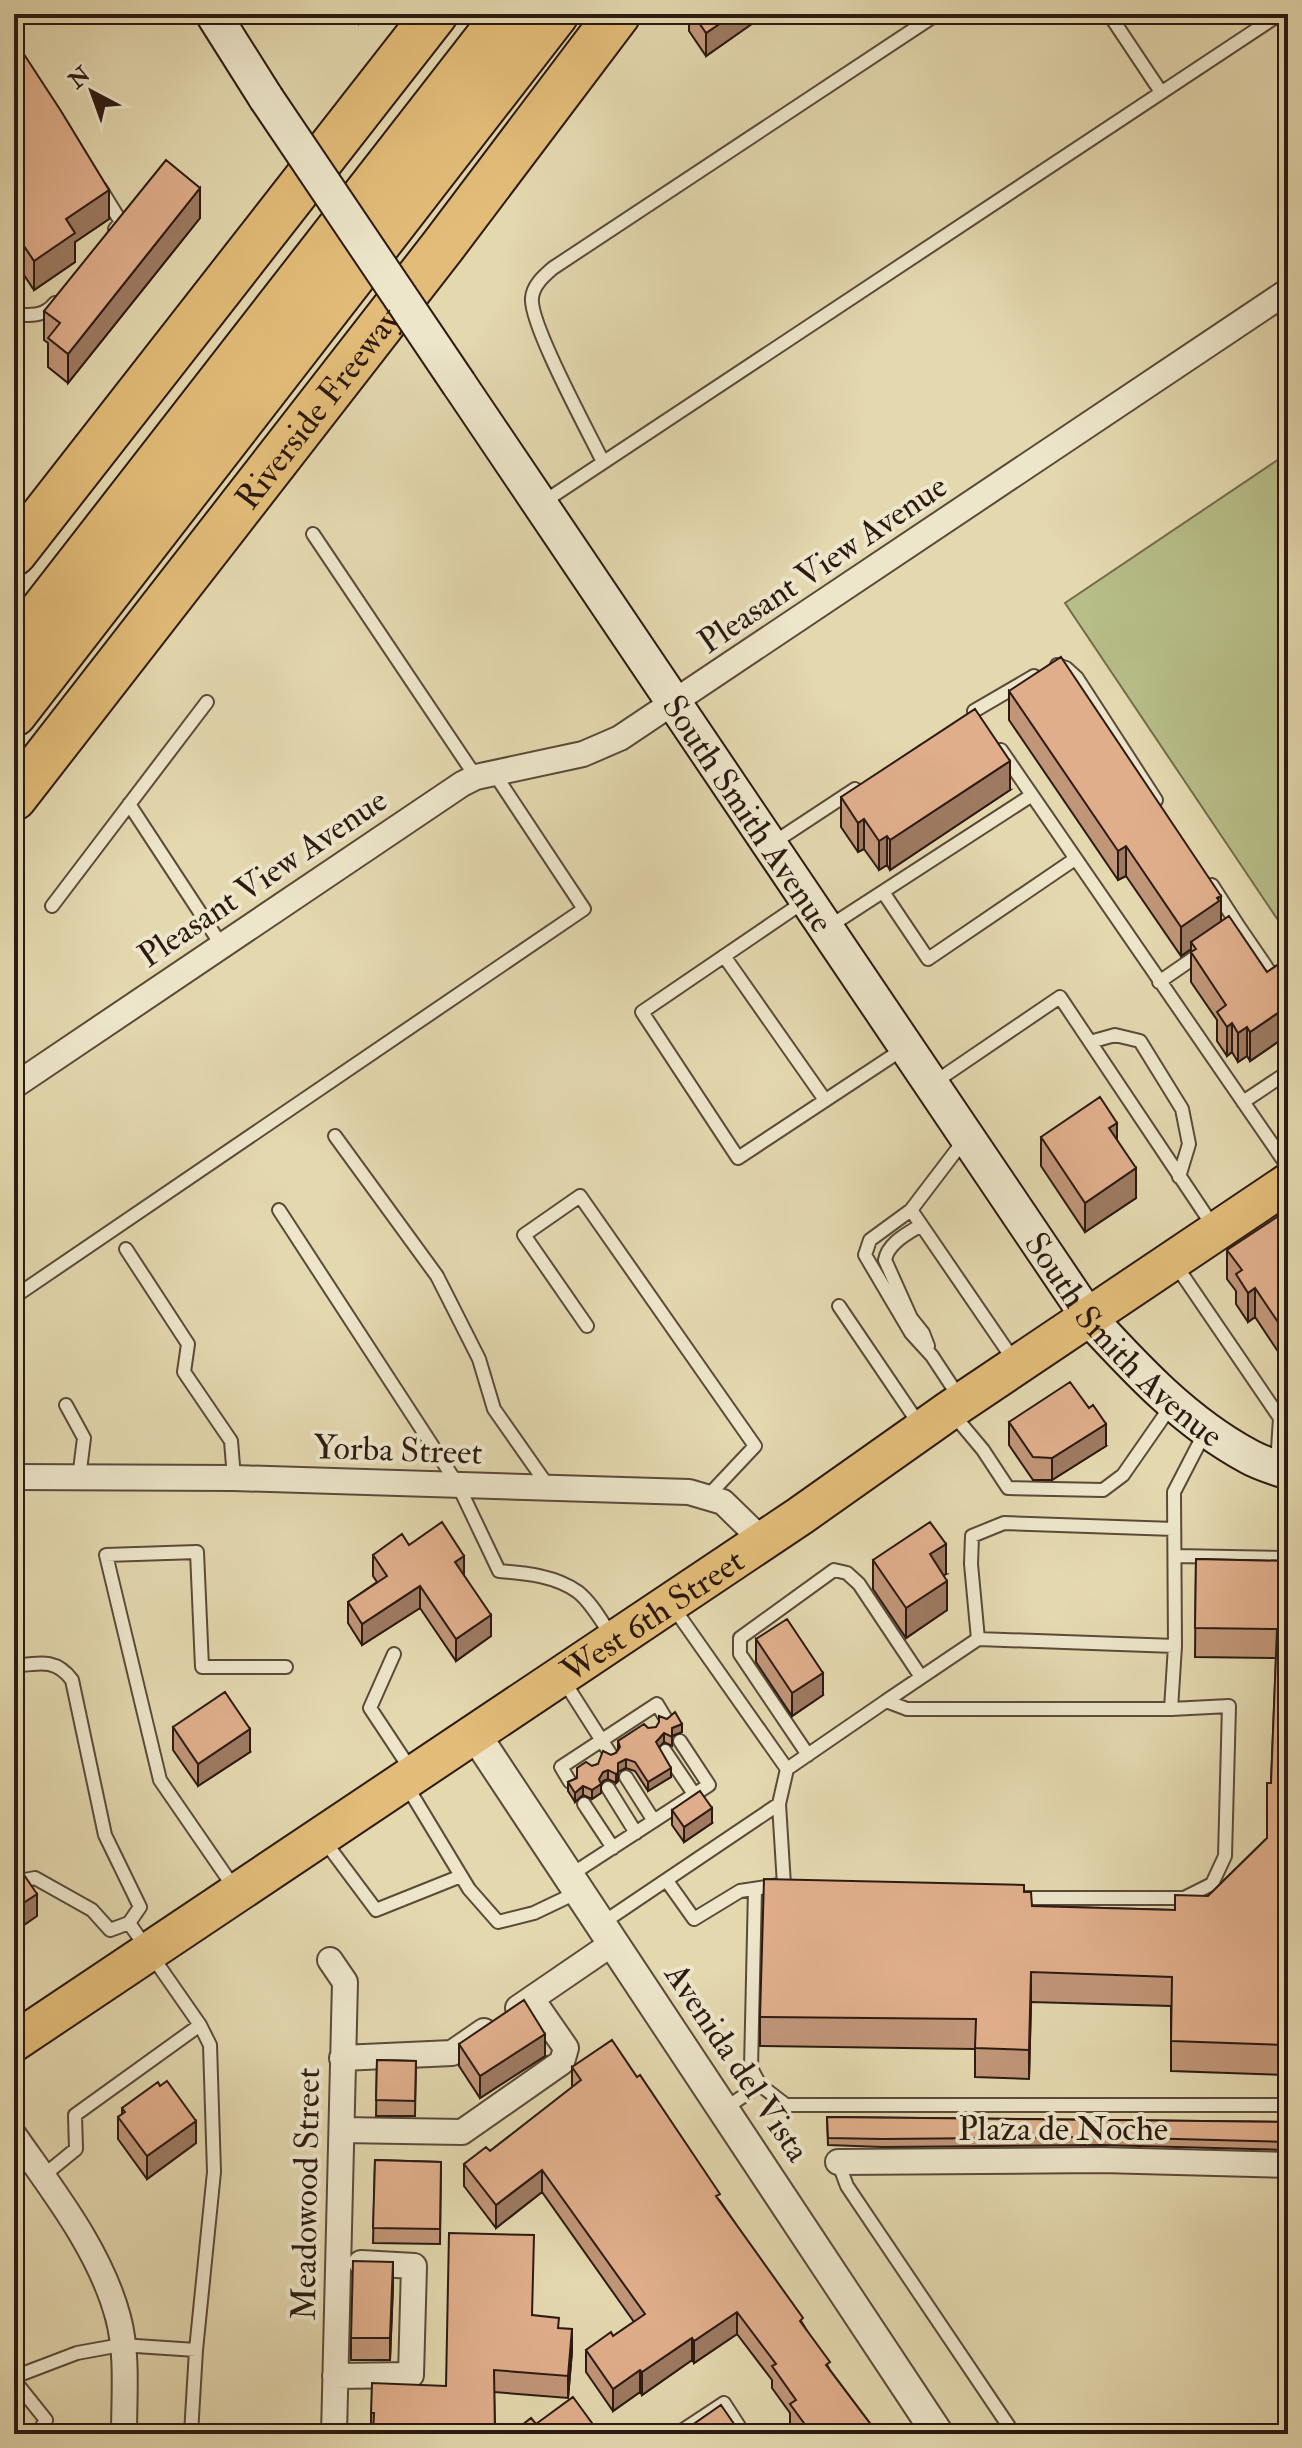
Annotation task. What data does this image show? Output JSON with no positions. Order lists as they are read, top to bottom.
{
  "streets": {
    "highway": ["Riverside Freeway"],
    "main road": ["South Smith Avenue", "West 6th Street"],
    "street": [
      "Pleasant View Avenue",
      "Yorba Street",
      "Avenida del Vista",
      "Plaza de Noche",
      "Meadowood Street"
    ]
  },
  "crossings": [
    ["Pleasant View Avenue", "South Smith Avenue"],
    ["South Smith Avenue", "West 6th Street"],
    ["Yorba Street", "West 6th Street"],
    ["West 6th Street", "Avenida del Vista"]
  ],
  "north": "top left"
}
